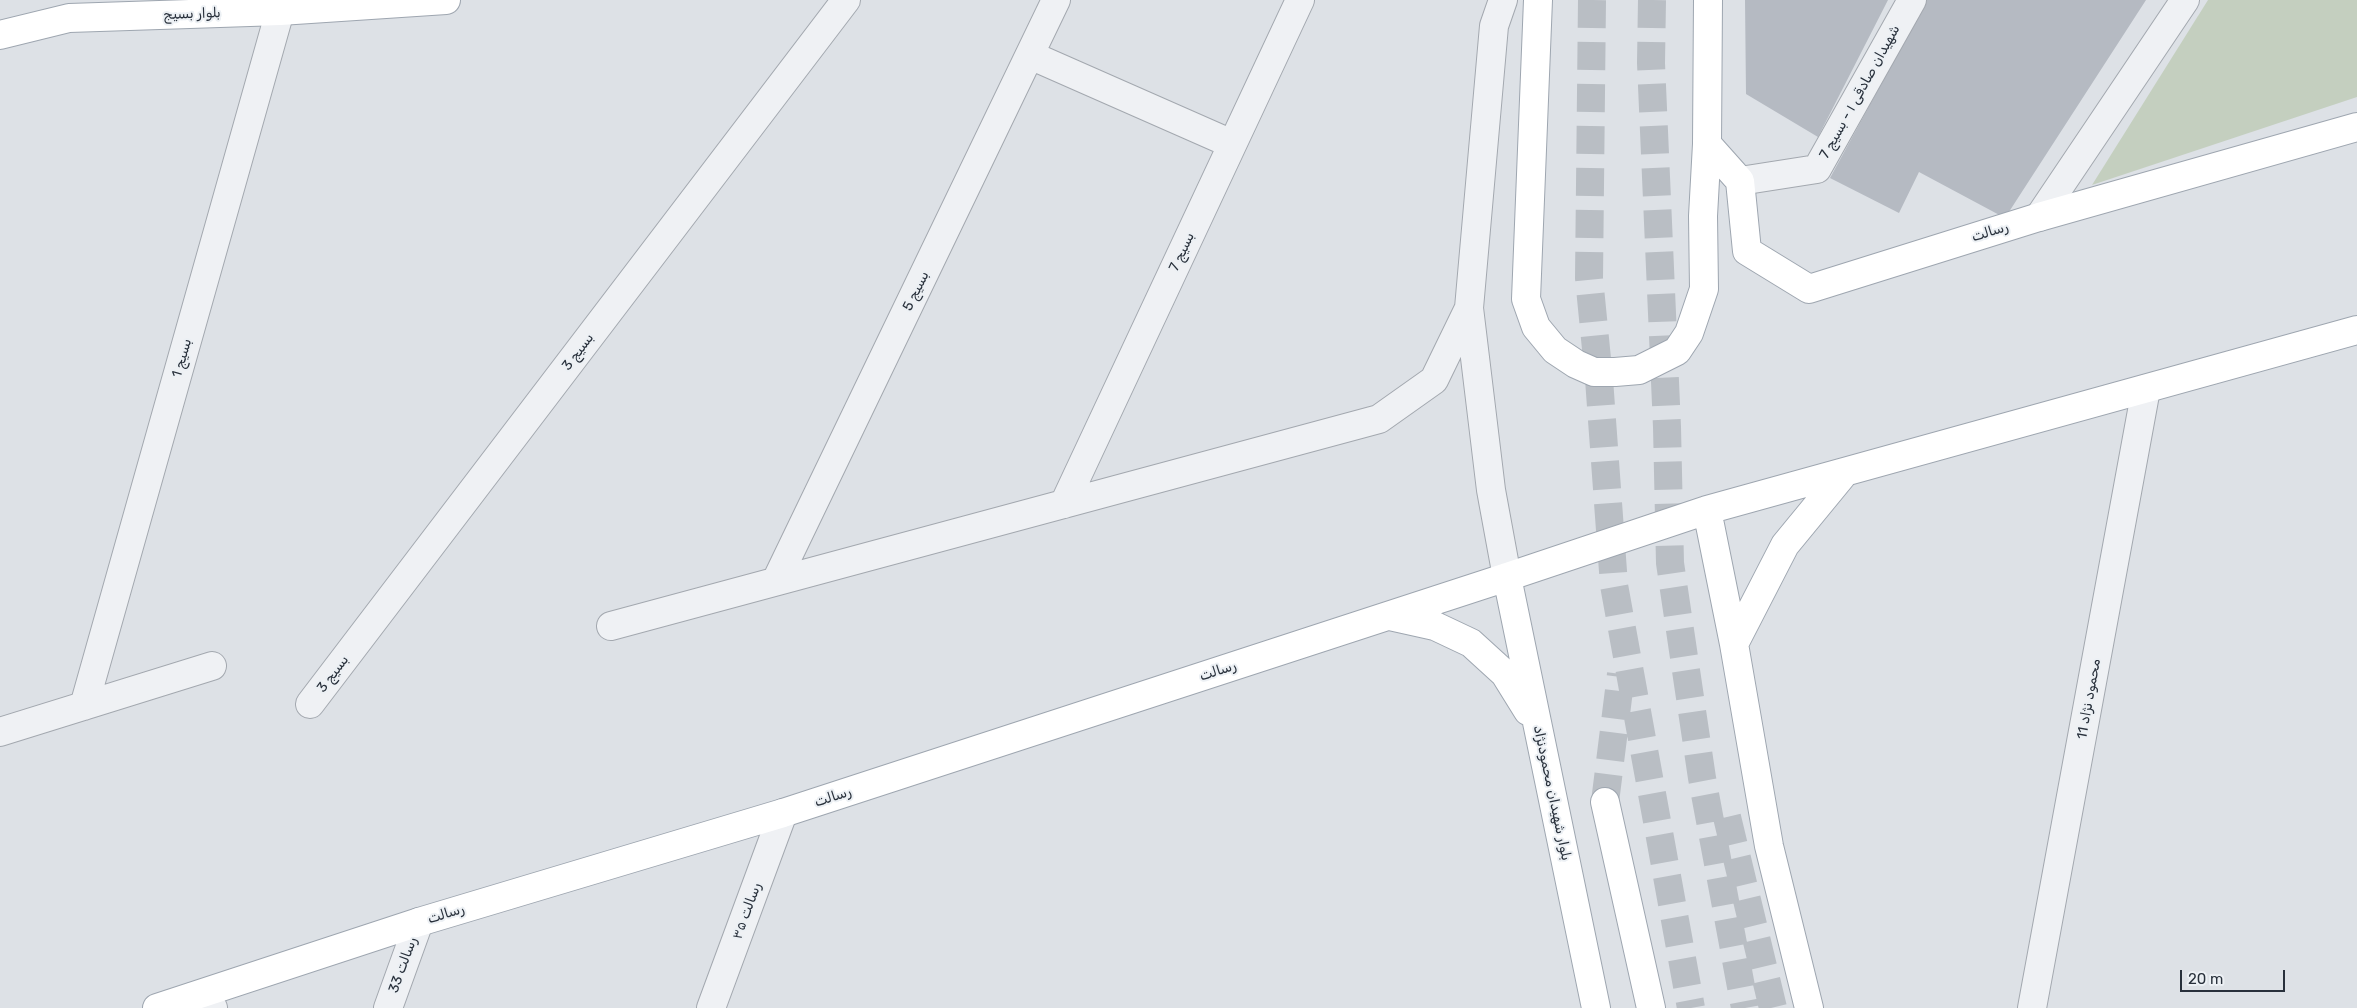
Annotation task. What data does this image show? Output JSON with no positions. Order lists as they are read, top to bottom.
{
  "streets": {
    "main road": ["بلوار بسیج", "رسالت", "بلوار شهیدان محمودنژاد"],
    "street": [
      "شهیدان صادقی ۱ - بسیج 7",
      "بسیج 7",
      "بسیج 5",
      "بسیج 3",
      "بسیج 1",
      "محمود نژاد 11",
      "رسالت ۳۵",
      "رسالت 33"
    ]
  },
  "crossings": [
    ["بلوار بسیج", "بسیج 1"],
    ["شهیدان صادقی ۱ - بسیج 7", "رسالت"],
    ["رسالت", "بلوار شهیدان محمودنژاد"],
    ["رسالت", "رسالت ۳۵"],
    ["رسالت", "رسالت 33"]
  ],
  "scale_bar": "20 m"
}
